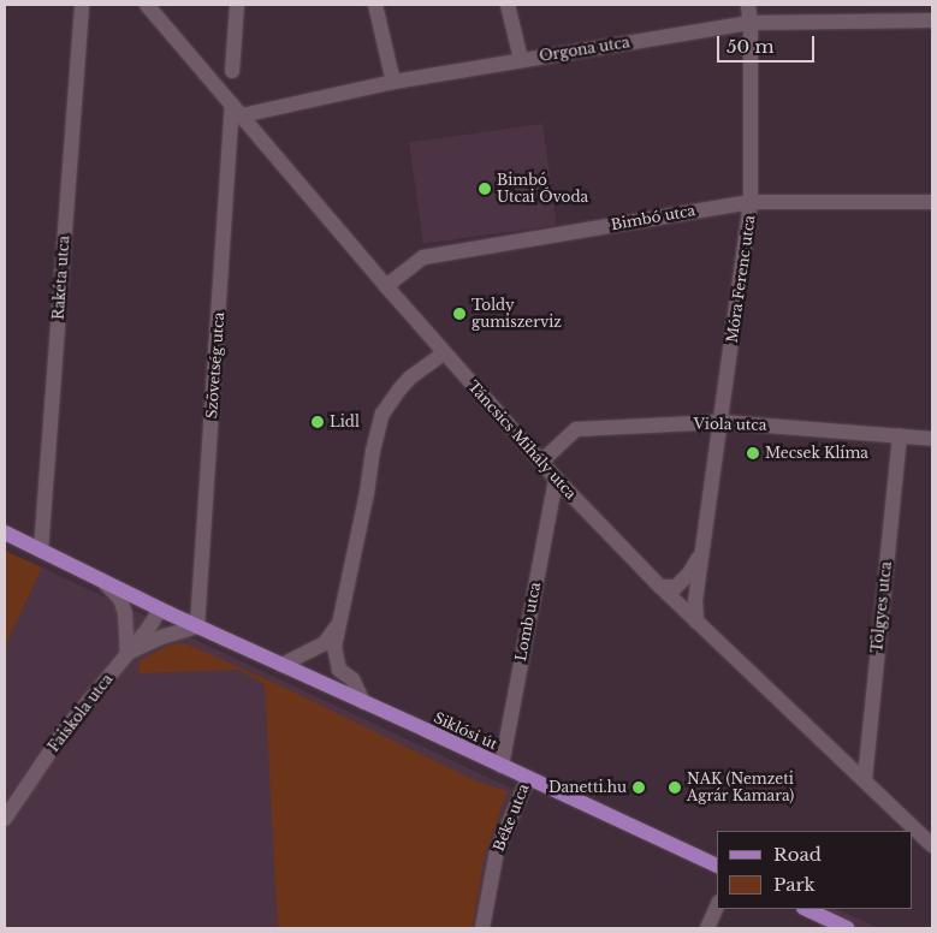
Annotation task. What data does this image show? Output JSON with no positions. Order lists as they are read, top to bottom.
{
  "streets": {
    "main road": ["Siklósi út"],
    "street": [
      "Orgona utca",
      "Bimbó utca",
      "Rakéta utca",
      "Móra Ferenc utca",
      "Szövetség utca",
      "Viola utca",
      "Táncsics Mihály utca",
      "Tölgyes utca",
      "Lomb utca",
      "Faiskola utca",
      "Béke utca"
    ]
  },
  "crossings": [
    ["Orgona utca", "Móra Ferenc utca"],
    ["Orgona utca", "Szövetség utca"],
    ["Orgona utca", "Táncsics Mihály utca"],
    ["Bimbó utca", "Móra Ferenc utca"],
    ["Bimbó utca", "Táncsics Mihály utca"],
    ["Móra Ferenc utca", "Viola utca"],
    ["Móra Ferenc utca", "Táncsics Mihály utca"],
    ["Szövetség utca", "Táncsics Mihály utca"],
    ["Szövetség utca", "Siklósi út"],
    ["Viola utca", "Táncsics Mihály utca"],
    ["Viola utca", "Tölgyes utca"],
    ["Táncsics Mihály utca", "Tölgyes utca"],
    ["Táncsics Mihály utca", "Lomb utca"],
    ["Lomb utca", "Siklósi út"],
    ["Faiskola utca", "Siklósi út"],
    ["Siklósi út", "Béke utca"]
  ],
  "places": [
    "Bimbó Utcai Óvoda",
    "Toldy gumiszerviz",
    "Lidl",
    "Mecsek Klíma",
    "Danetti.hu",
    "NAK (Nemzeti Agrár Kamara)"
  ],
  "legend": ["Road", "Park"],
  "scale_bar": "50 m"
}
